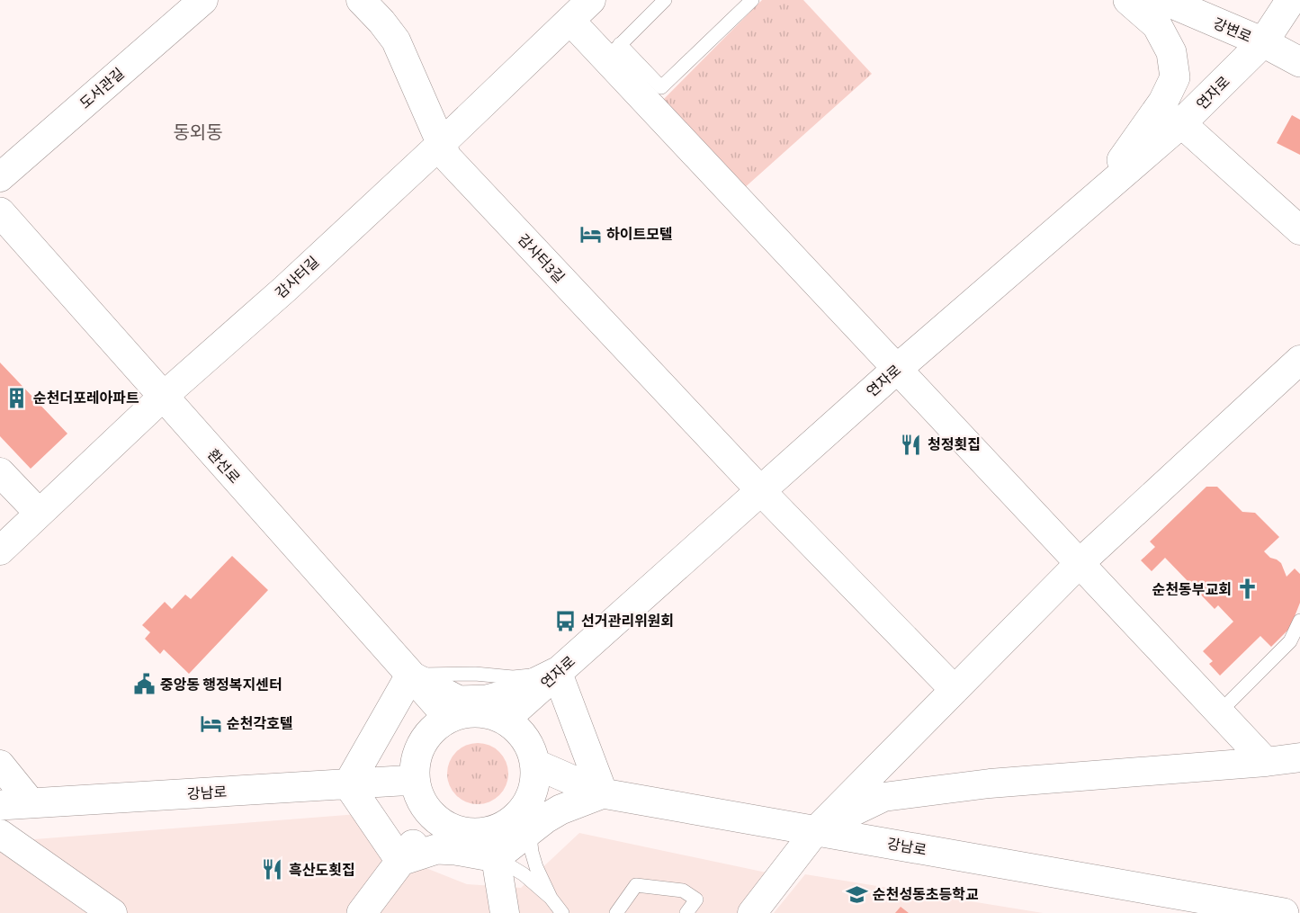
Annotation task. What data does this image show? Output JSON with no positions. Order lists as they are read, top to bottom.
{
  "streets": {
    "main road": [
      "강변로",
      "연자로",
      "환선로",
      "강남로"
    ],
    "street": ["도서관길", "감사터3길", "감사터길"]
  },
  "crossings": [
    ["강변로", "연자로"],
    ["연자로", "감사터3길"],
    ["연자로", "환선로"],
    ["연자로", "강남로"],
    ["감사터3길", "감사터길"],
    ["감사터길", "환선로"],
    ["환선로", "강남로"]
  ],
  "districts": ["동외동"],
  "places": {
    "hotel": ["하이트모텔", "순천각호텔"],
    "building": ["순천더포레아파트"],
    "restaurant": ["청정횟집", "흑산도횟집"],
    "church": ["순천동부교회"],
    "bus stop": ["선거관리위원회"],
    "public building": ["중앙동 행정복지센터"],
    "school or university": ["순천성동초등학교"]
  }
}
